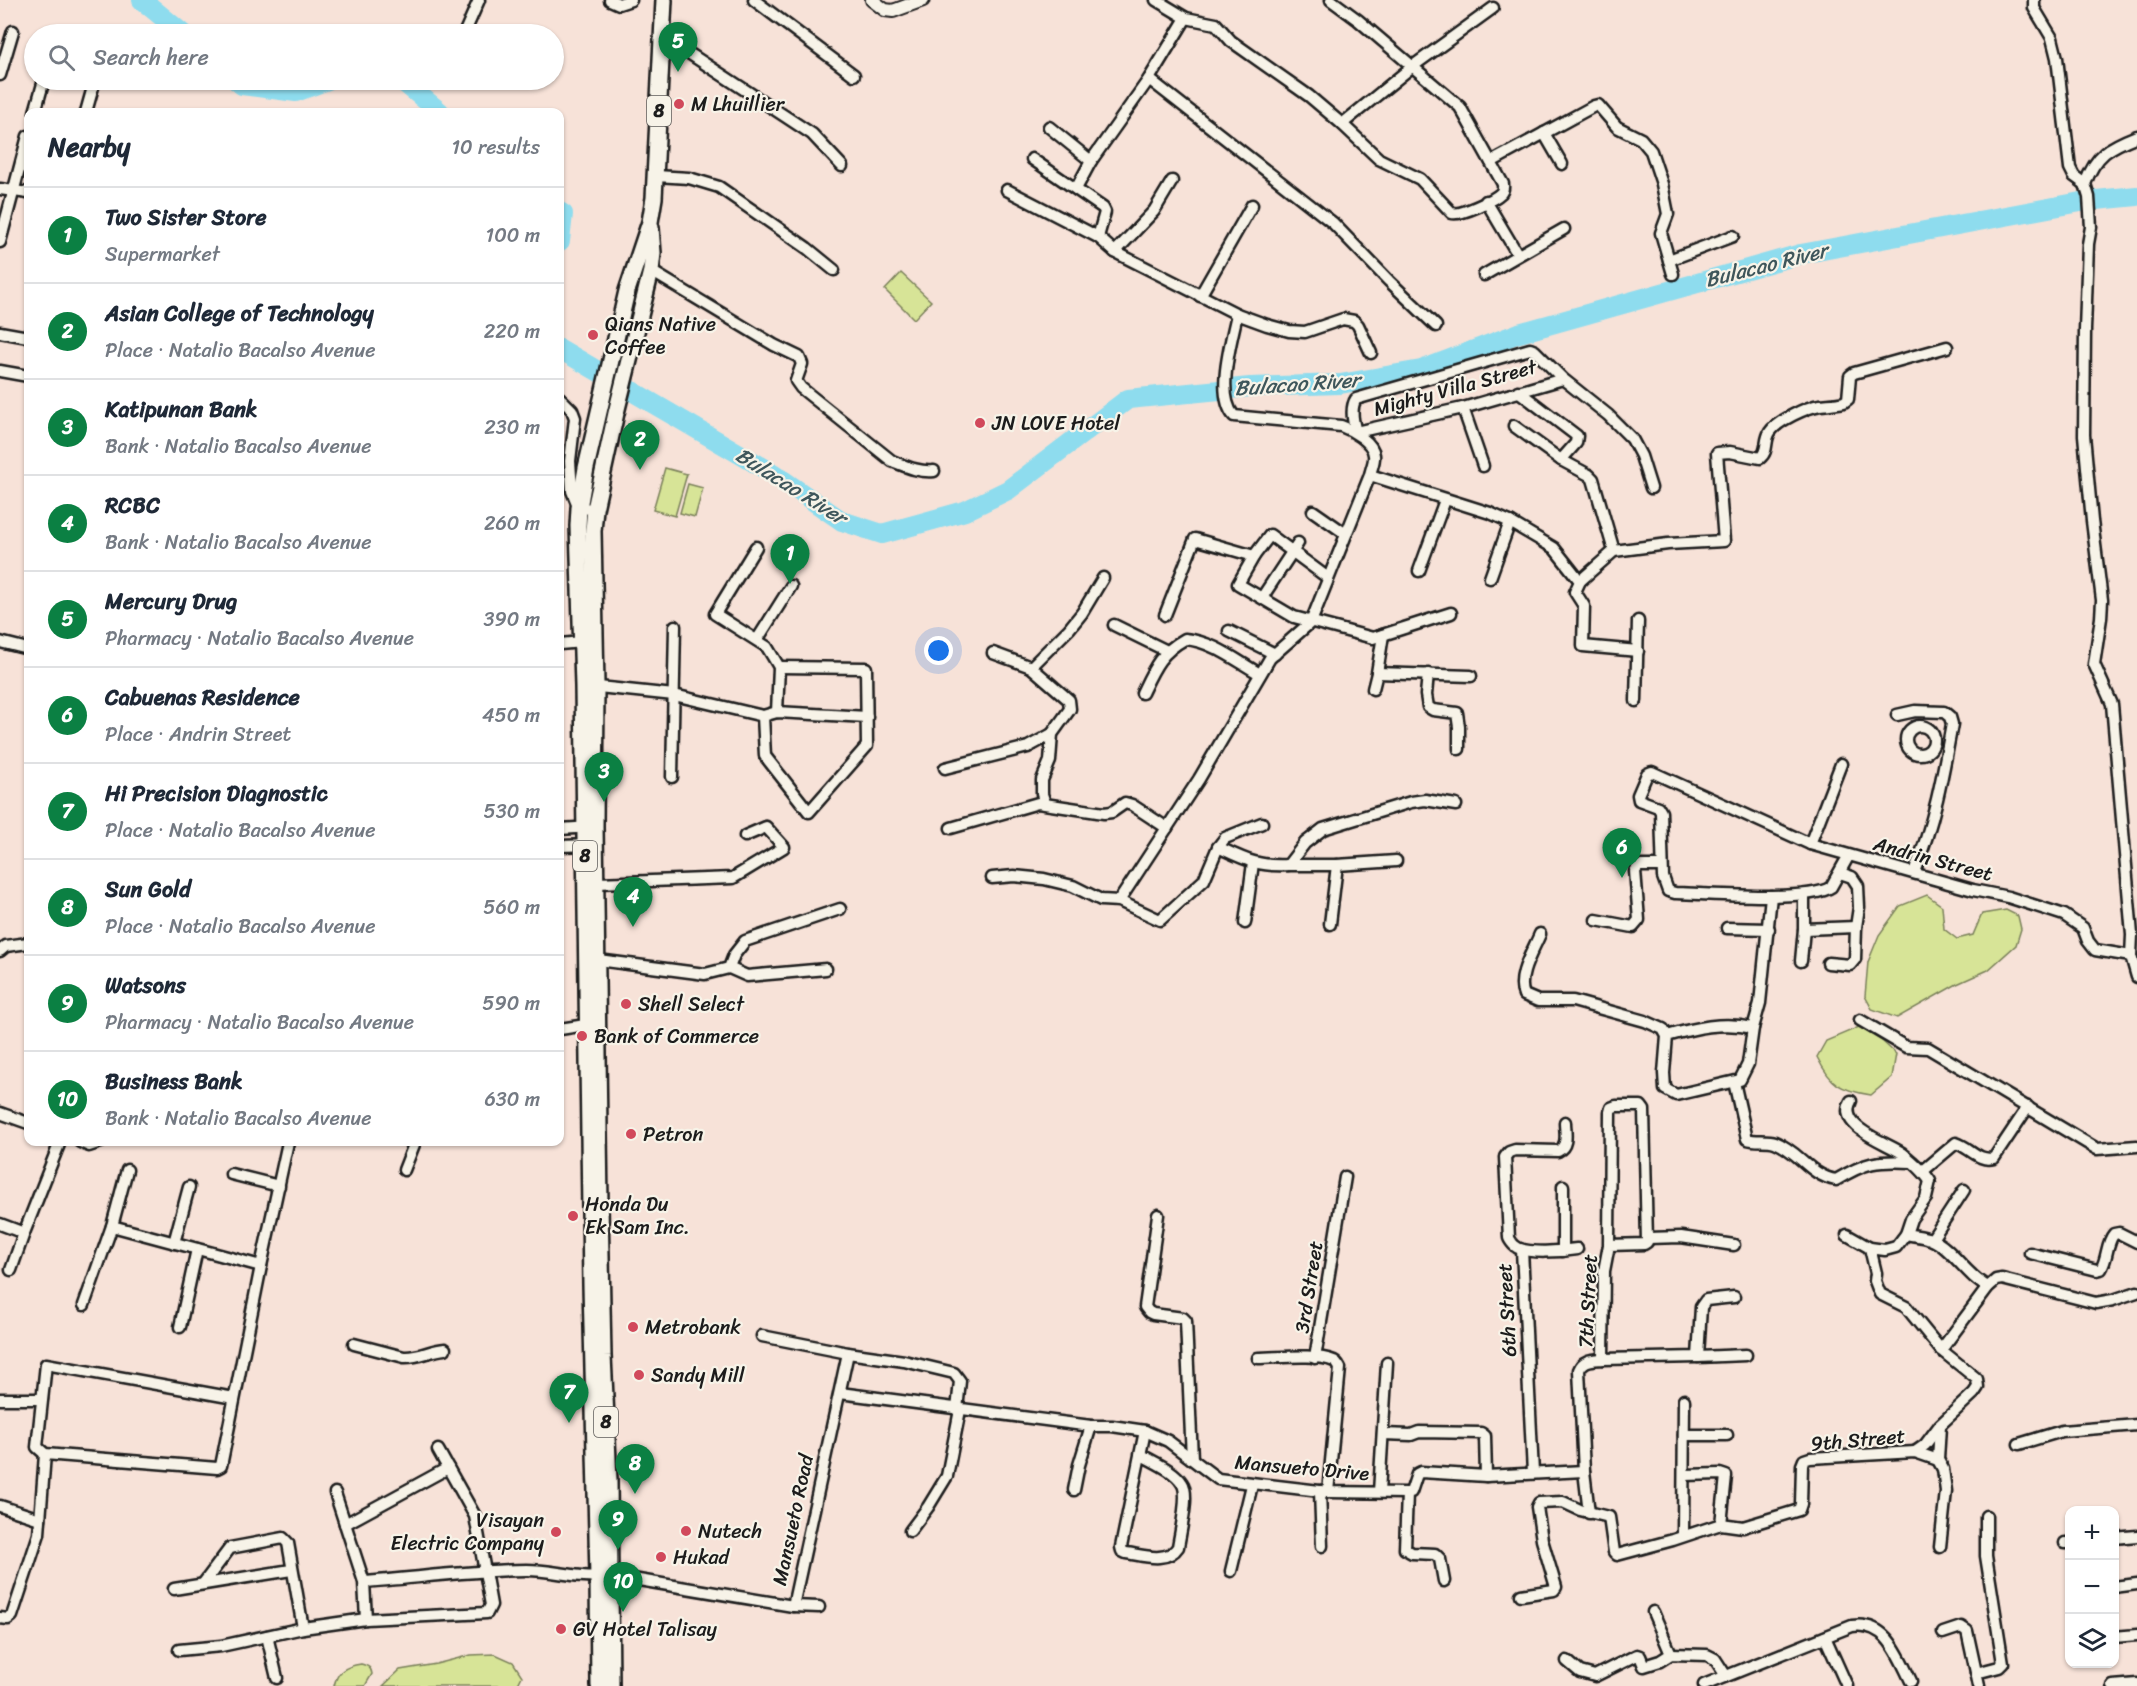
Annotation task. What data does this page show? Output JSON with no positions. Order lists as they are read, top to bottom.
{
  "streets": {
    "main road": ["8"],
    "street": [
      "Mighty Villa Street",
      "Andrin Street",
      "3rd Street",
      "7th Street",
      "6th Street",
      "9th Street",
      "Mansueto Drive",
      "Mansueto Road"
    ]
  },
  "crossings": [
    ["8", "Mansueto Road"],
    ["3rd Street", "Mansueto Drive"],
    ["7th Street", "9th Street"],
    ["Mansueto Drive", "Mansueto Road"]
  ],
  "water": ["Bulacao River"],
  "places": [
    "M Lhuillier",
    "Qians Native Coffee",
    "JN LOVE Hotel",
    "Shell Select",
    "Bank of Commerce",
    "Petron",
    "Honda Du Ek Sam Inc.",
    "Metrobank",
    "Sandy Mill",
    "Nutech",
    "Visayan Electric Company",
    "Hukad",
    "GV Hotel Talisay"
  ],
  "page": {
    "pins": [
      "5",
      "2",
      "1",
      "3",
      "6",
      "4",
      "7",
      "8",
      "9",
      "10"
    ],
    "search": "Search here",
    "heading": ["Nearby", "10 results"],
    "list": [
      {
        "mark": "1",
        "name": "Two Sister Store",
        "note": "Supermarket",
        "value": "100 m"
      },
      {
        "mark": "2",
        "name": "Asian College of Technology",
        "note": "Place · Natalio Bacalso Avenue",
        "value": "220 m"
      },
      {
        "mark": "3",
        "name": "Katipunan Bank",
        "note": "Bank · Natalio Bacalso Avenue",
        "value": "230 m"
      },
      {
        "mark": "4",
        "name": "RCBC",
        "note": "Bank · Natalio Bacalso Avenue",
        "value": "260 m"
      },
      {
        "mark": "5",
        "name": "Mercury Drug",
        "note": "Pharmacy · Natalio Bacalso Avenue",
        "value": "390 m"
      },
      {
        "mark": "6",
        "name": "Cabuenas Residence",
        "note": "Place · Andrin Street",
        "value": "450 m"
      },
      {
        "mark": "7",
        "name": "Hi Precision Diagnostic",
        "note": "Place · Natalio Bacalso Avenue",
        "value": "530 m"
      },
      {
        "mark": "8",
        "name": "Sun Gold",
        "note": "Place · Natalio Bacalso Avenue",
        "value": "560 m"
      },
      {
        "mark": "9",
        "name": "Watsons",
        "note": "Pharmacy · Natalio Bacalso Avenue",
        "value": "590 m"
      },
      {
        "mark": "10",
        "name": "Business Bank",
        "note": "Bank · Natalio Bacalso Avenue",
        "value": "630 m"
      }
    ],
    "map_buttons": ["+", "−"]
  }
}
